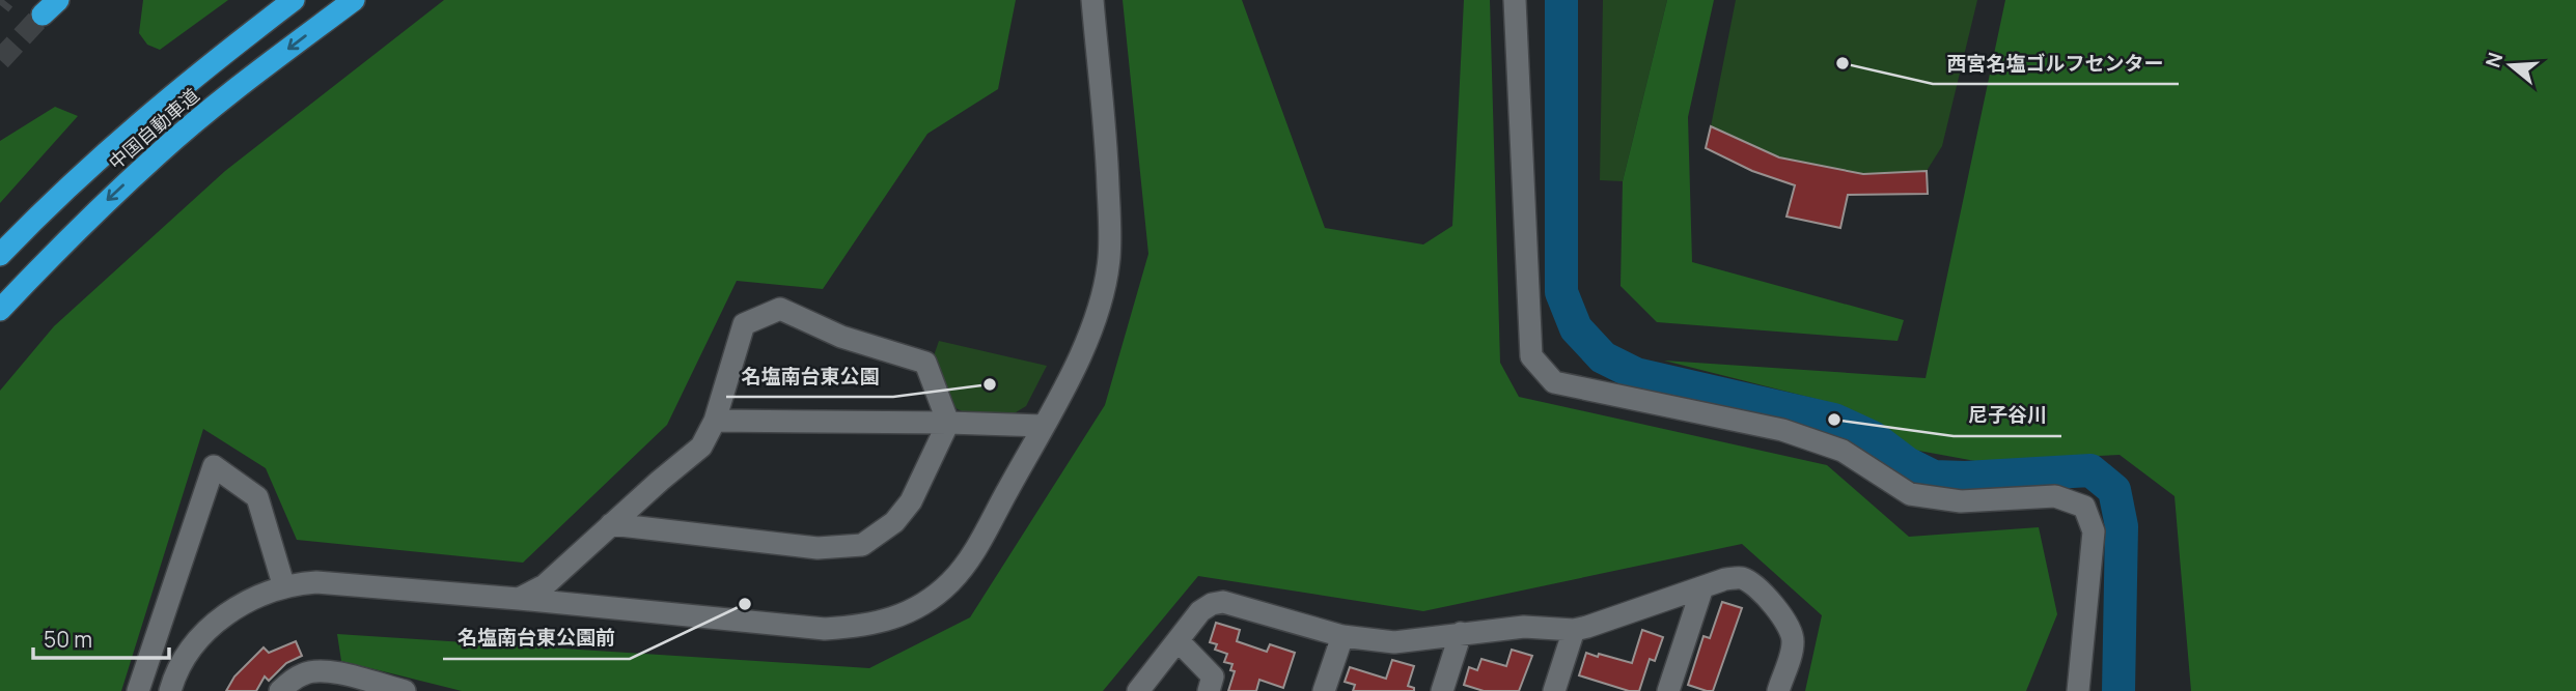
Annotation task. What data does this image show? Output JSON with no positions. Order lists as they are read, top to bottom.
{
  "streets": {
    "highway": ["中国自動車道"]
  },
  "places": [
    "西宮名塩ゴルフセンター",
    "名塩南台東公園",
    "尼子谷川",
    "名塩南台東公園前"
  ],
  "scale_bar": "50 m",
  "north": "left"
}
